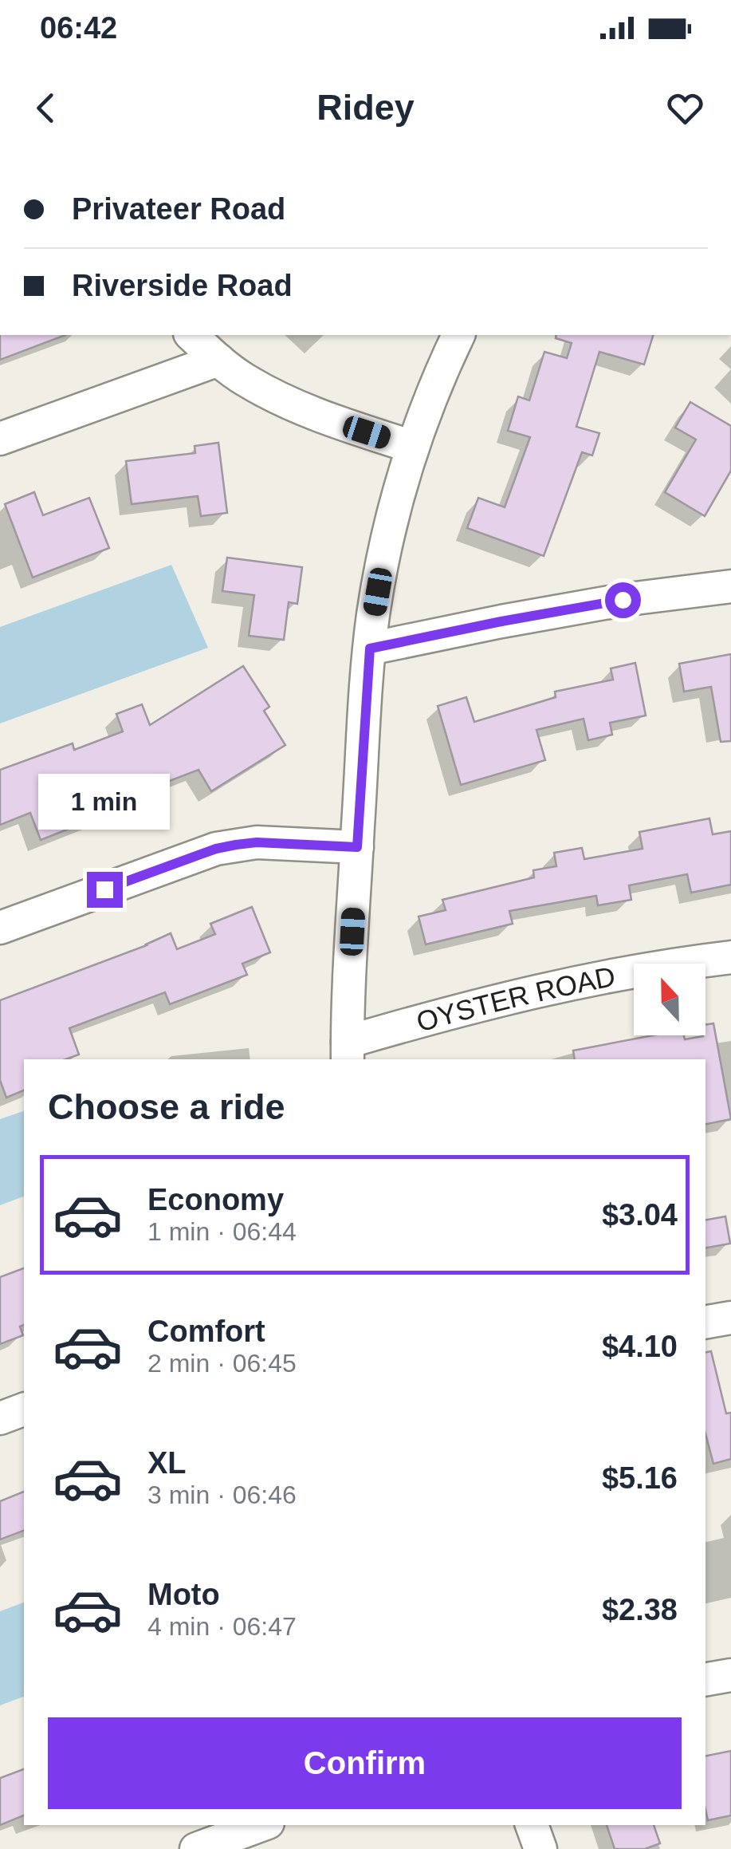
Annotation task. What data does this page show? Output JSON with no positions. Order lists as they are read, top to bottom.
{
  "streets": {
    "street": ["OYSTER ROAD"]
  },
  "north": "top",
  "page": {
    "status": "06:42",
    "header": "Ridey",
    "banner": ["Privateer Road", "Riverside Road"],
    "bubble": "1 min",
    "heading": "Choose a ride",
    "list": [
      {
        "name": "Economy",
        "note": "1 min · 06:44",
        "value": "$3.04"
      },
      {
        "name": "Comfort",
        "note": "2 min · 06:45",
        "value": "$4.10"
      },
      {
        "name": "XL",
        "note": "3 min · 06:46",
        "value": "$5.16"
      },
      {
        "name": "Moto",
        "note": "4 min · 06:47",
        "value": "$2.38"
      }
    ],
    "buttons": "Confirm"
  }
}
